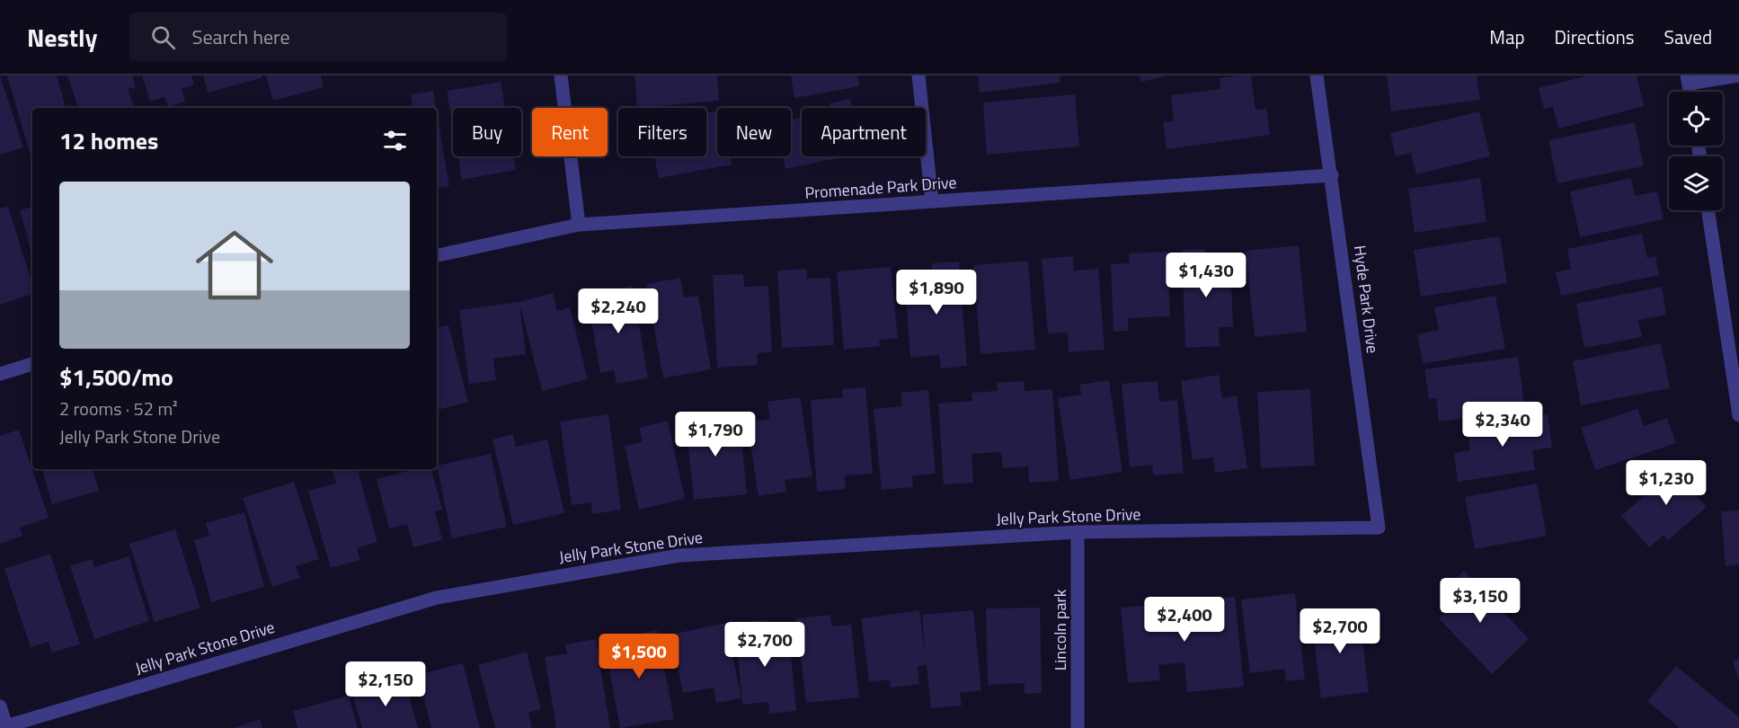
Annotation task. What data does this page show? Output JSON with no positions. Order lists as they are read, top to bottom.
{
  "streets": {
    "street": [
      "Promenade Park Drive",
      "Hyde Park Drive",
      "Jelly Park Stone Drive",
      "Lincoln park"
    ]
  },
  "crossings": [
    ["Promenade Park Drive", "Hyde Park Drive"],
    ["Hyde Park Drive", "Jelly Park Stone Drive"],
    ["Jelly Park Stone Drive", "Lincoln park"]
  ],
  "page": {
    "header": "Nestly",
    "search": "Search here",
    "nav": ["Map", "Directions", "Saved"],
    "chip": [
      "Buy",
      "Rent",
      "Filters",
      "New",
      "Apartment"
    ],
    "heading": "12 homes",
    "list": [
      {
        "name": "$1,500/mo",
        "note": "2 rooms · 52 m² · Jelly Park Stone Drive"
      }
    ],
    "price": [
      "$1,430",
      "$1,890",
      "$2,240",
      "$2,340",
      "$1,790",
      "$1,230",
      "$3,150",
      "$2,400",
      "$2,700",
      "$2,700",
      "$1,500",
      "$2,150"
    ]
  }
}
